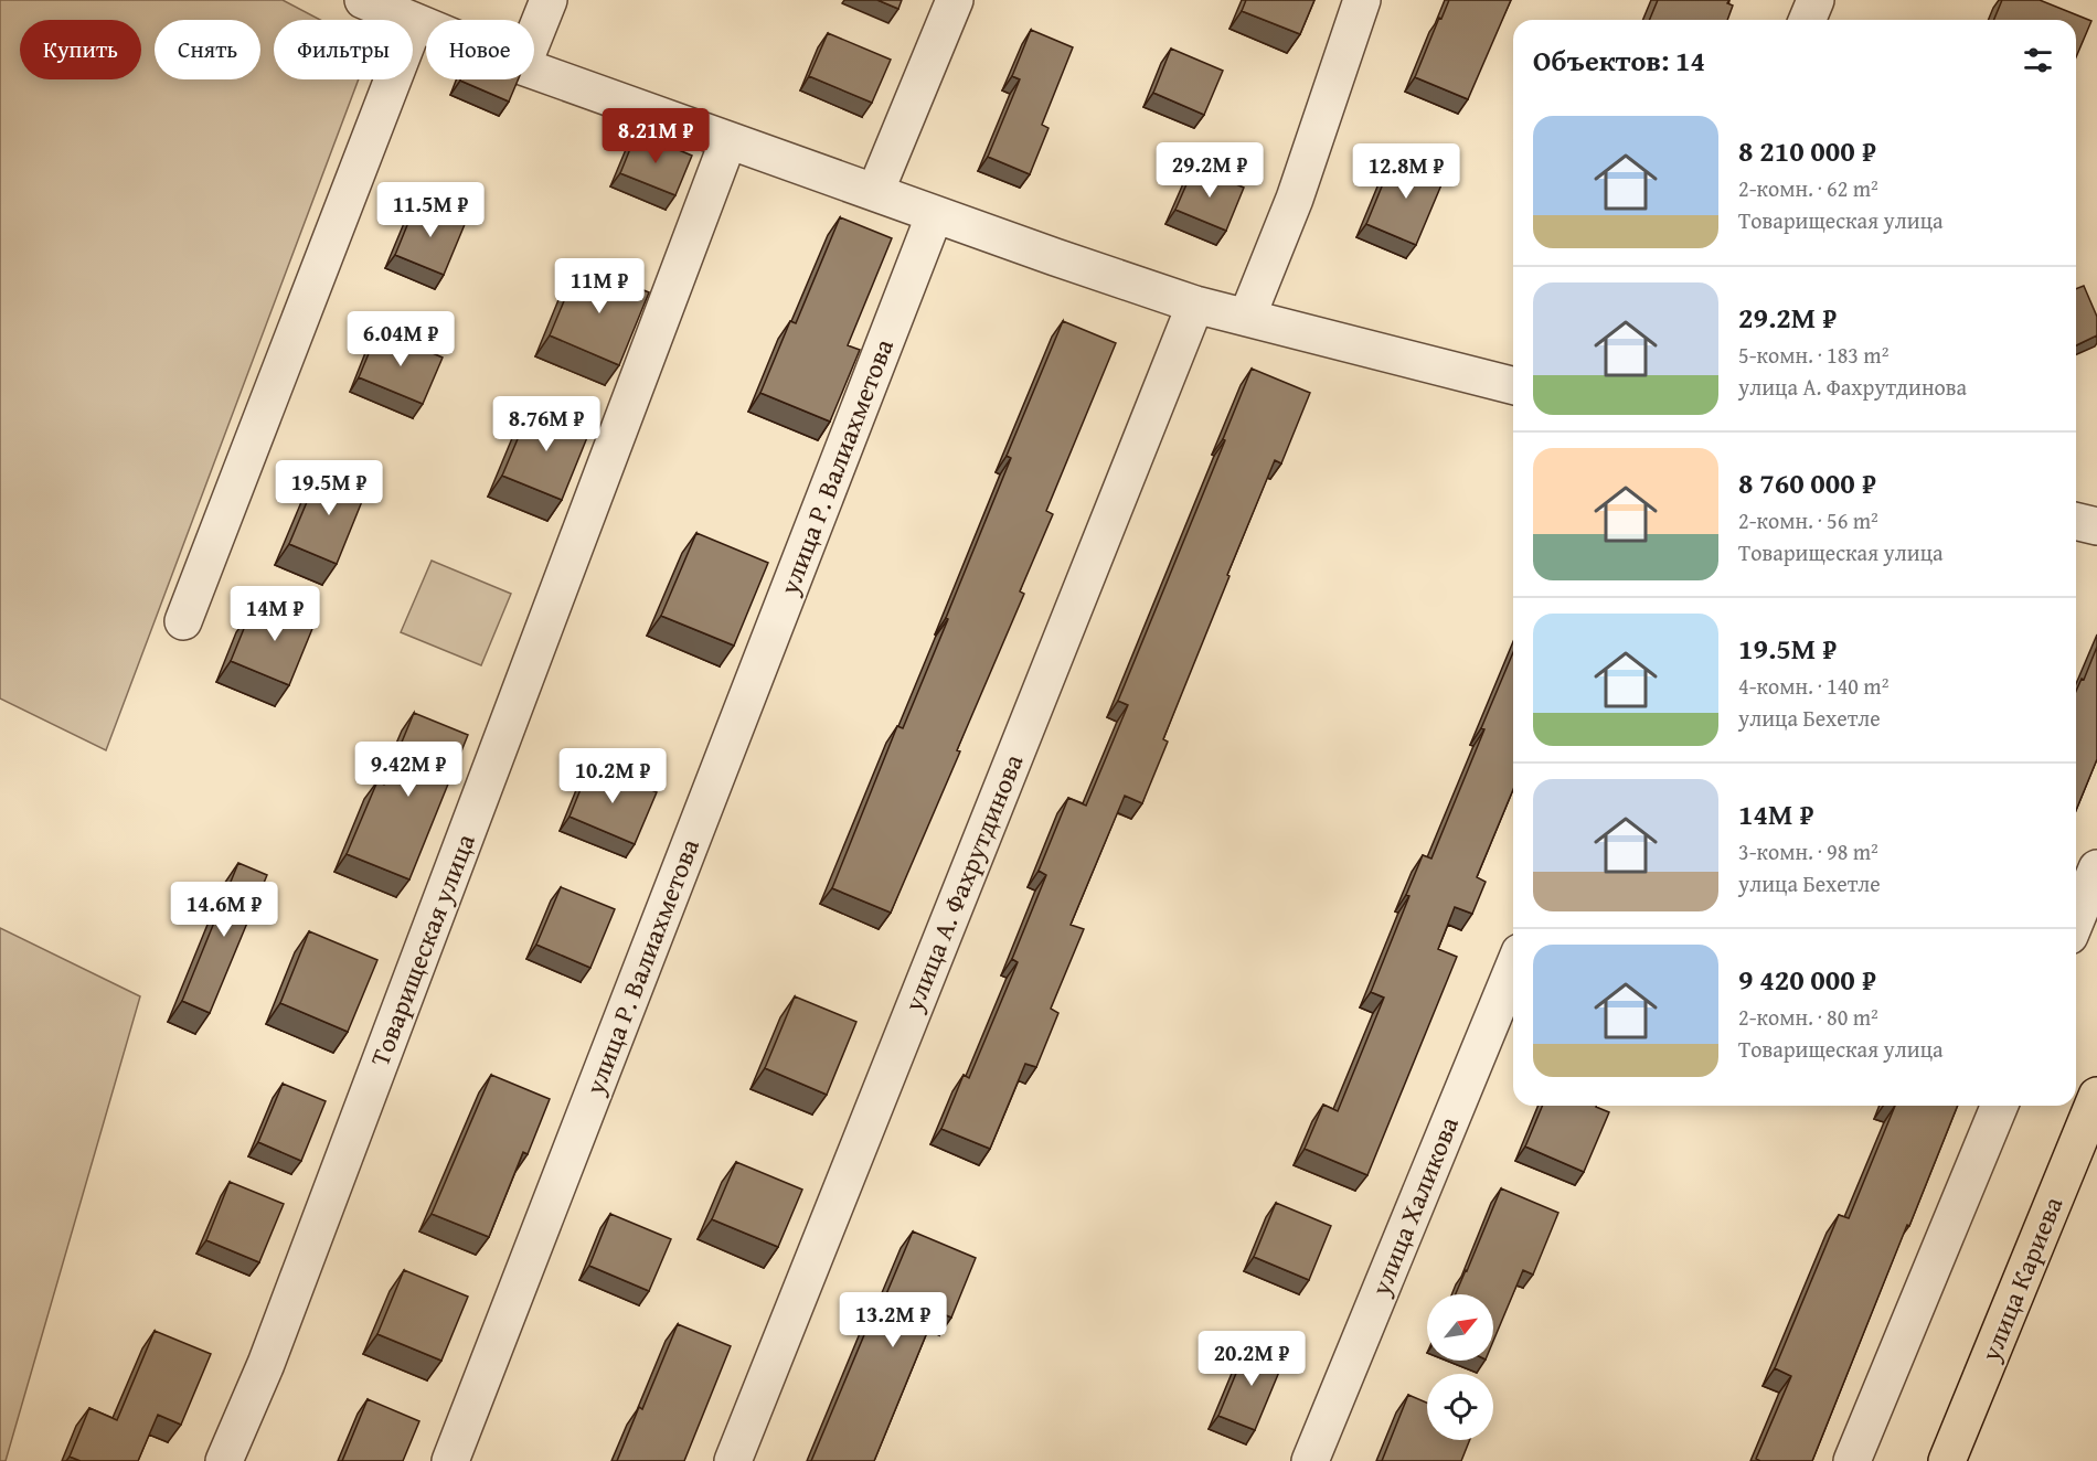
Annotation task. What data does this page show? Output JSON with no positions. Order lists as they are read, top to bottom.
{
  "streets": {
    "main road": ["улица Кариева"],
    "street": [
      "улица Р. Валиахметова",
      "улица А. Фахрутдинова",
      "Товарищеская улица",
      "улица Халикова"
    ]
  },
  "north": "top right",
  "page": {
    "chip": [
      "Купить",
      "Снять",
      "Фильтры",
      "Новое"
    ],
    "heading": "Объектов: 14",
    "list": [
      {
        "name": "8 210 000 ₽",
        "note": "2-комн. · 62 m² · Товарищеская улица"
      },
      {
        "name": "29.2M ₽",
        "note": "5-комн. · 183 m² · улица А. Фахрутдинова"
      },
      {
        "name": "8 760 000 ₽",
        "note": "2-комн. · 56 m² · Товарищеская улица"
      },
      {
        "name": "19.5M ₽",
        "note": "4-комн. · 140 m² · улица Бехетле"
      },
      {
        "name": "14M ₽",
        "note": "3-комн. · 98 m² · улица Бехетле"
      },
      {
        "name": "9 420 000 ₽",
        "note": "2-комн. · 80 m² · Товарищеская улица"
      }
    ],
    "price": [
      "8.21M ₽",
      "29.2M ₽",
      "12.8M ₽",
      "11.5M ₽",
      "11M ₽",
      "6.04M ₽",
      "8.76M ₽",
      "19.5M ₽",
      "14M ₽",
      "9.42M ₽",
      "10.2M ₽",
      "14.6M ₽",
      "13.2M ₽",
      "20.2M ₽"
    ]
  }
}
